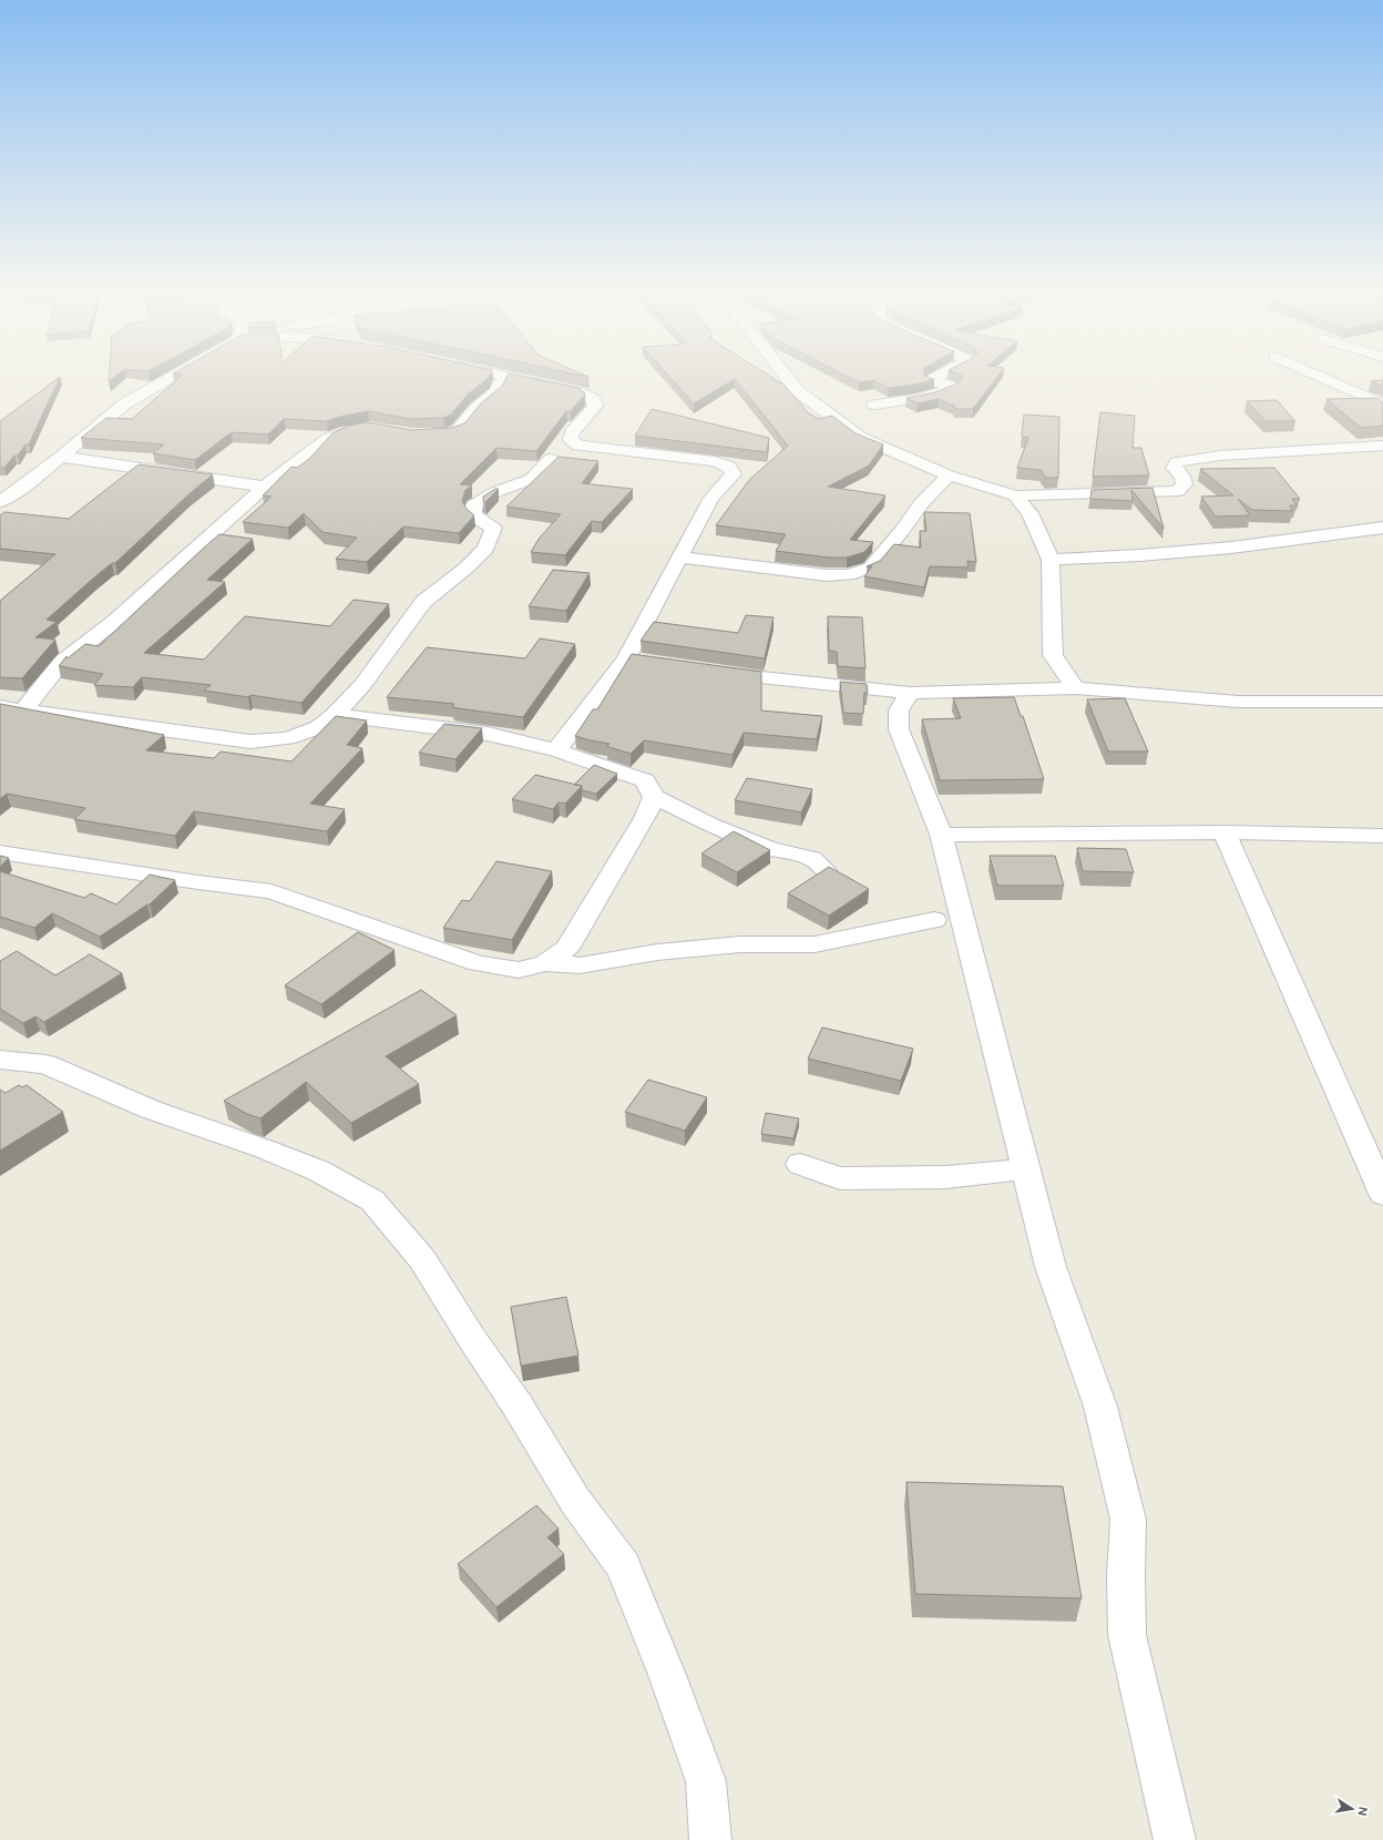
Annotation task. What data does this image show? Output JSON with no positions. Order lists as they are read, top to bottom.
{
  "north": "right"
}
